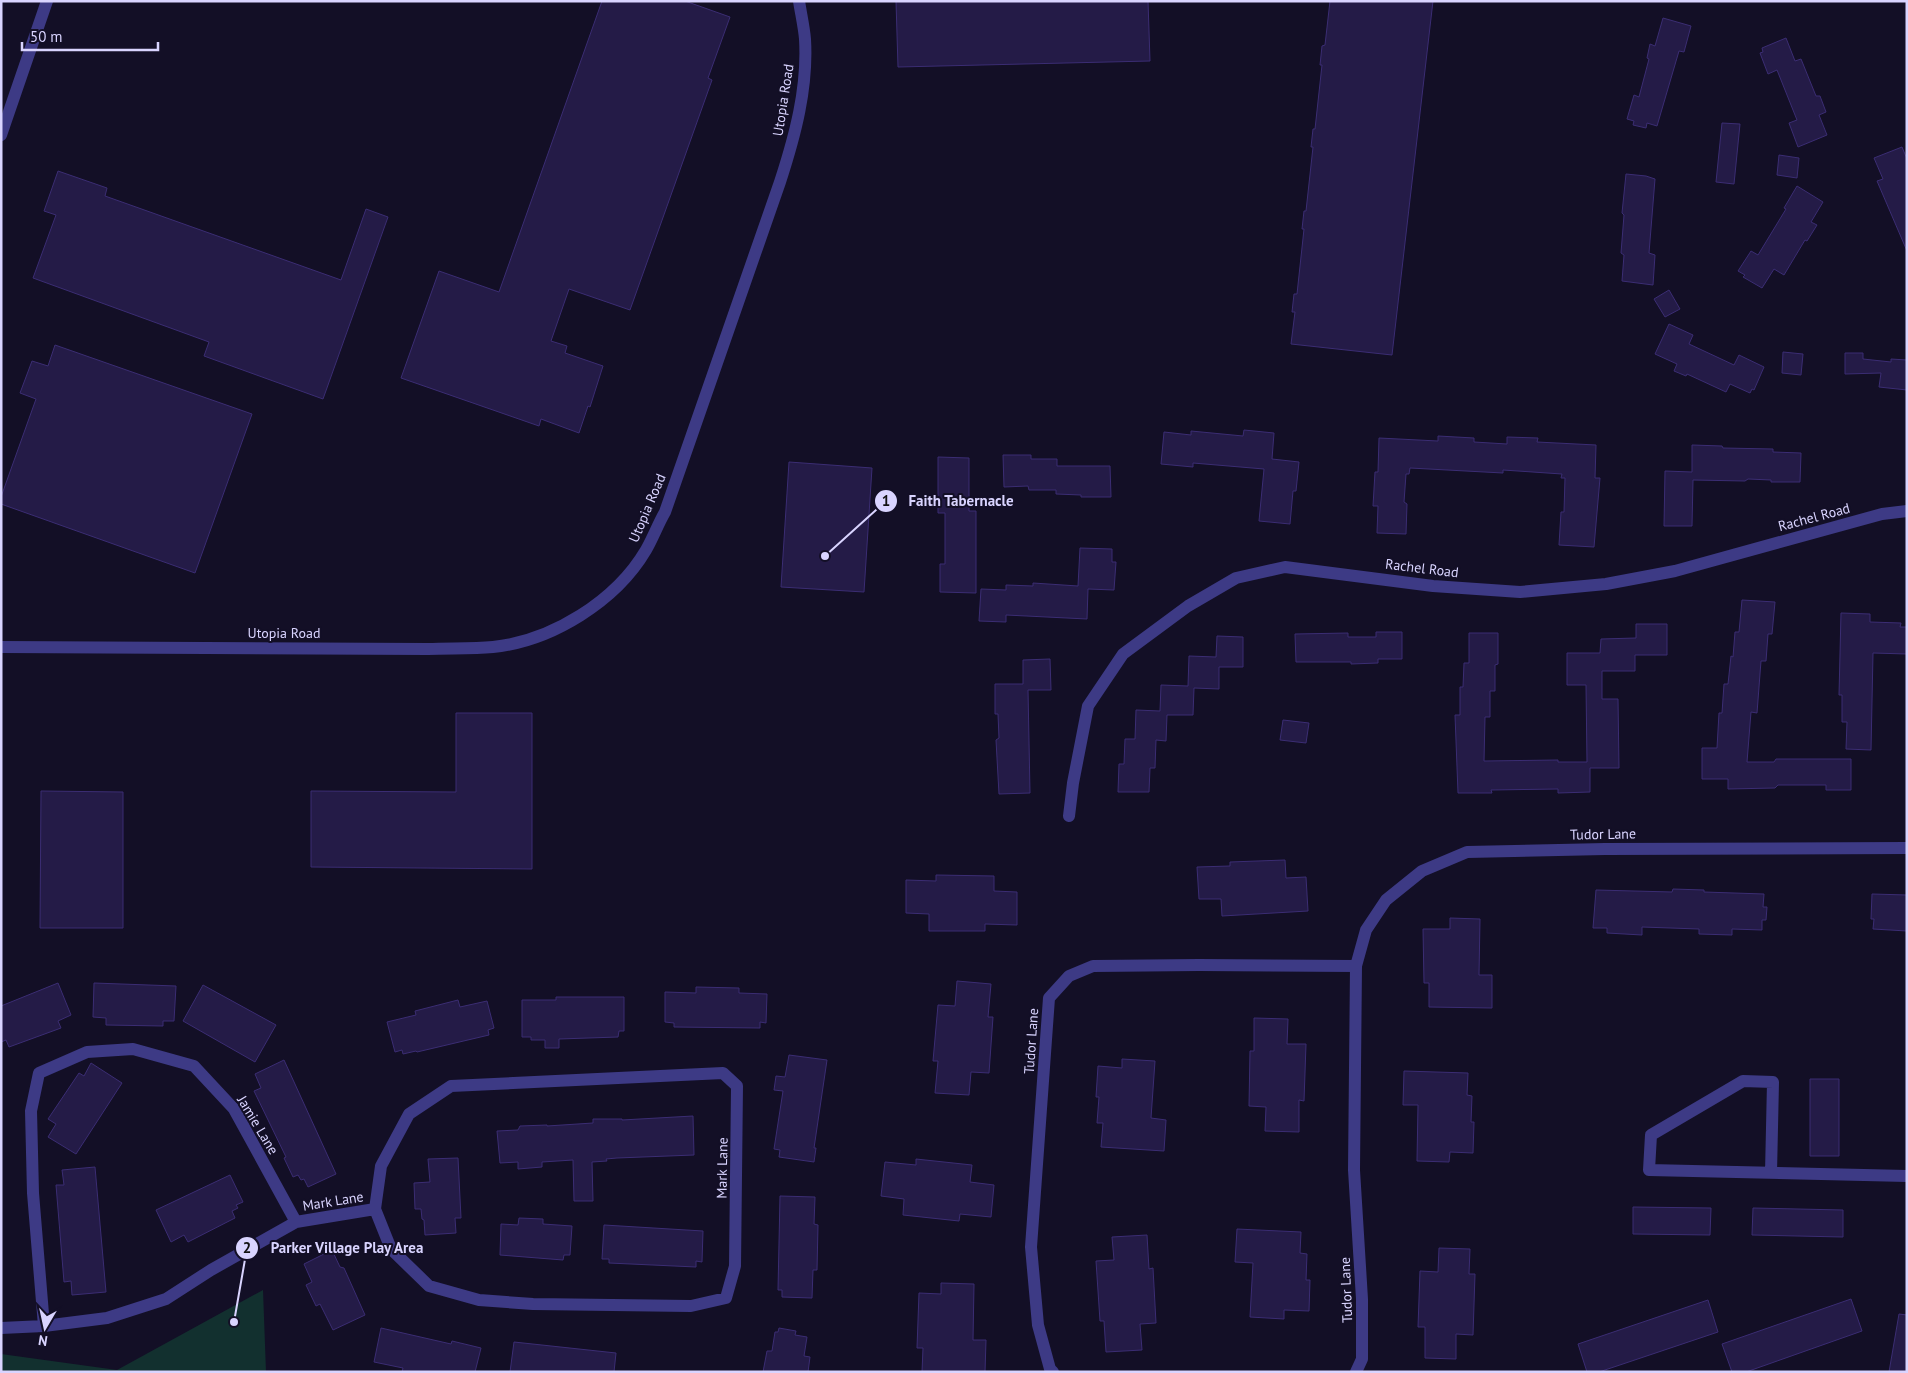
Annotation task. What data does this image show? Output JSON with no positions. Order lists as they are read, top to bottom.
{
  "streets": {
    "street": [
      "Utopia Road",
      "Rachel Road",
      "Tudor Lane",
      "Jamie Lane",
      "Mark Lane"
    ]
  },
  "crossings": [
    ["Jamie Lane", "Mark Lane"]
  ],
  "places": ["Faith Tabernacle", "Parker Village Play Area"],
  "scale_bar": "50 m",
  "north": "bottom"
}
